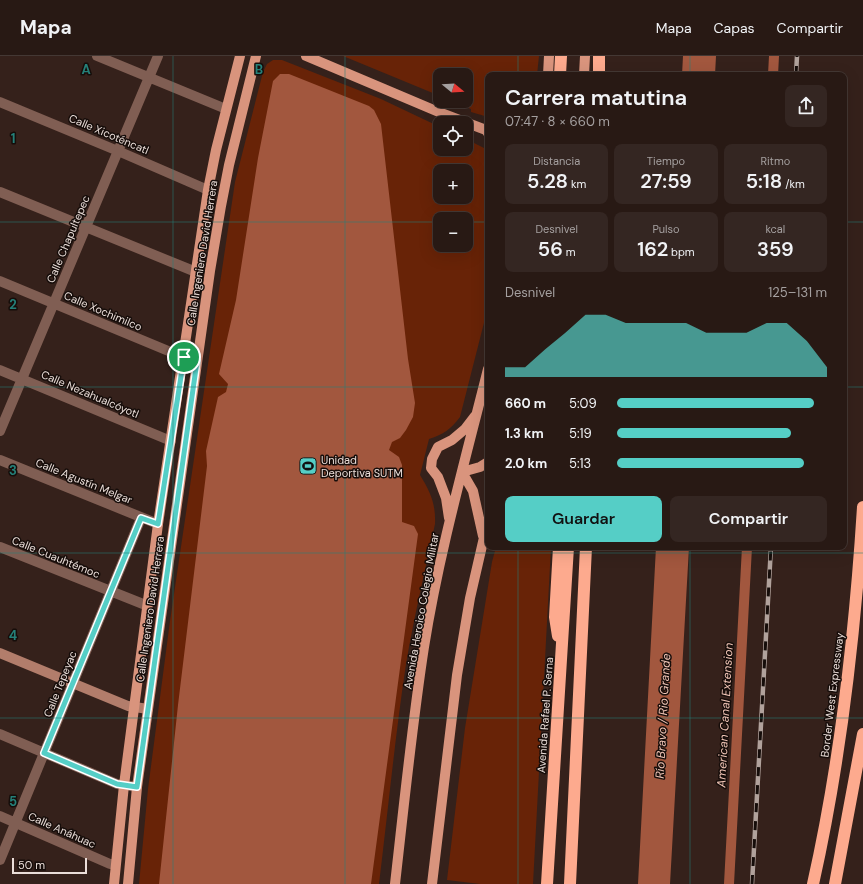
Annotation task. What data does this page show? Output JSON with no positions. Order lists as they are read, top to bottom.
{
  "streets": {
    "highway": ["Border West Expressway", "Avenida Rafael P. Serna"],
    "main road": ["Calle Ingeniero David Herrera", "Avenida Heroico Colegio Militar"],
    "street": [
      "Calle Xicoténcatl",
      "Calle Chapultepec",
      "Calle Xochimilco",
      "Calle Nezahualcóyotl",
      "Calle Agustín Melgar",
      "Calle Cuauhtémoc",
      "Calle Tepeyac",
      "Calle Anáhuac"
    ]
  },
  "crossings": [
    ["Calle Xicoténcatl", "Calle Chapultepec"],
    ["Calle Xicoténcatl", "Calle Ingeniero David Herrera"],
    ["Calle Chapultepec", "Calle Xochimilco"],
    ["Calle Chapultepec", "Calle Nezahualcóyotl"],
    ["Calle Ingeniero David Herrera", "Calle Xochimilco"],
    ["Calle Ingeniero David Herrera", "Calle Nezahualcóyotl"],
    ["Calle Ingeniero David Herrera", "Calle Agustín Melgar"],
    ["Calle Ingeniero David Herrera", "Calle Cuauhtémoc"],
    ["Calle Ingeniero David Herrera", "Calle Anáhuac"],
    ["Calle Agustín Melgar", "Calle Tepeyac"],
    ["Calle Cuauhtémoc", "Calle Tepeyac"],
    ["Calle Tepeyac", "Calle Anáhuac"]
  ],
  "water": ["American Canal Extension", "Río Bravo / Rio Grande"],
  "places": {
    "sports": ["Unidad Deportiva SUTM"]
  },
  "scale_bar": "50 m",
  "north": "right",
  "page": {
    "header": "Mapa",
    "nav": ["Mapa", "Capas", "Compartir"],
    "map_buttons": ["+", "−"],
    "heading": ["Carrera matutina", "07:47 · 8 × 660 m"],
    "stats": [
      ["Distancia", "5.28 km"],
      ["Tiempo", "27:59"],
      ["Ritmo", "5:18 /km"],
      ["Desnivel", "56 m"],
      ["Pulso", "162 bpm"],
      ["kcal", "359"]
    ],
    "chart": ["Desnivel", "125–131 m"],
    "list": [
      {
        "name": "660 m",
        "note": "5:09"
      },
      {
        "name": "1.3 km",
        "note": "5:19"
      },
      {
        "name": "2.0 km",
        "note": "5:13"
      }
    ],
    "buttons": ["Guardar", "Compartir"],
    "scale": "50 m"
  },
  "grid": {
    "columns": ["A", "B"],
    "rows": [
      "1",
      "2",
      "3",
      "4",
      "5"
    ]
  }
}
